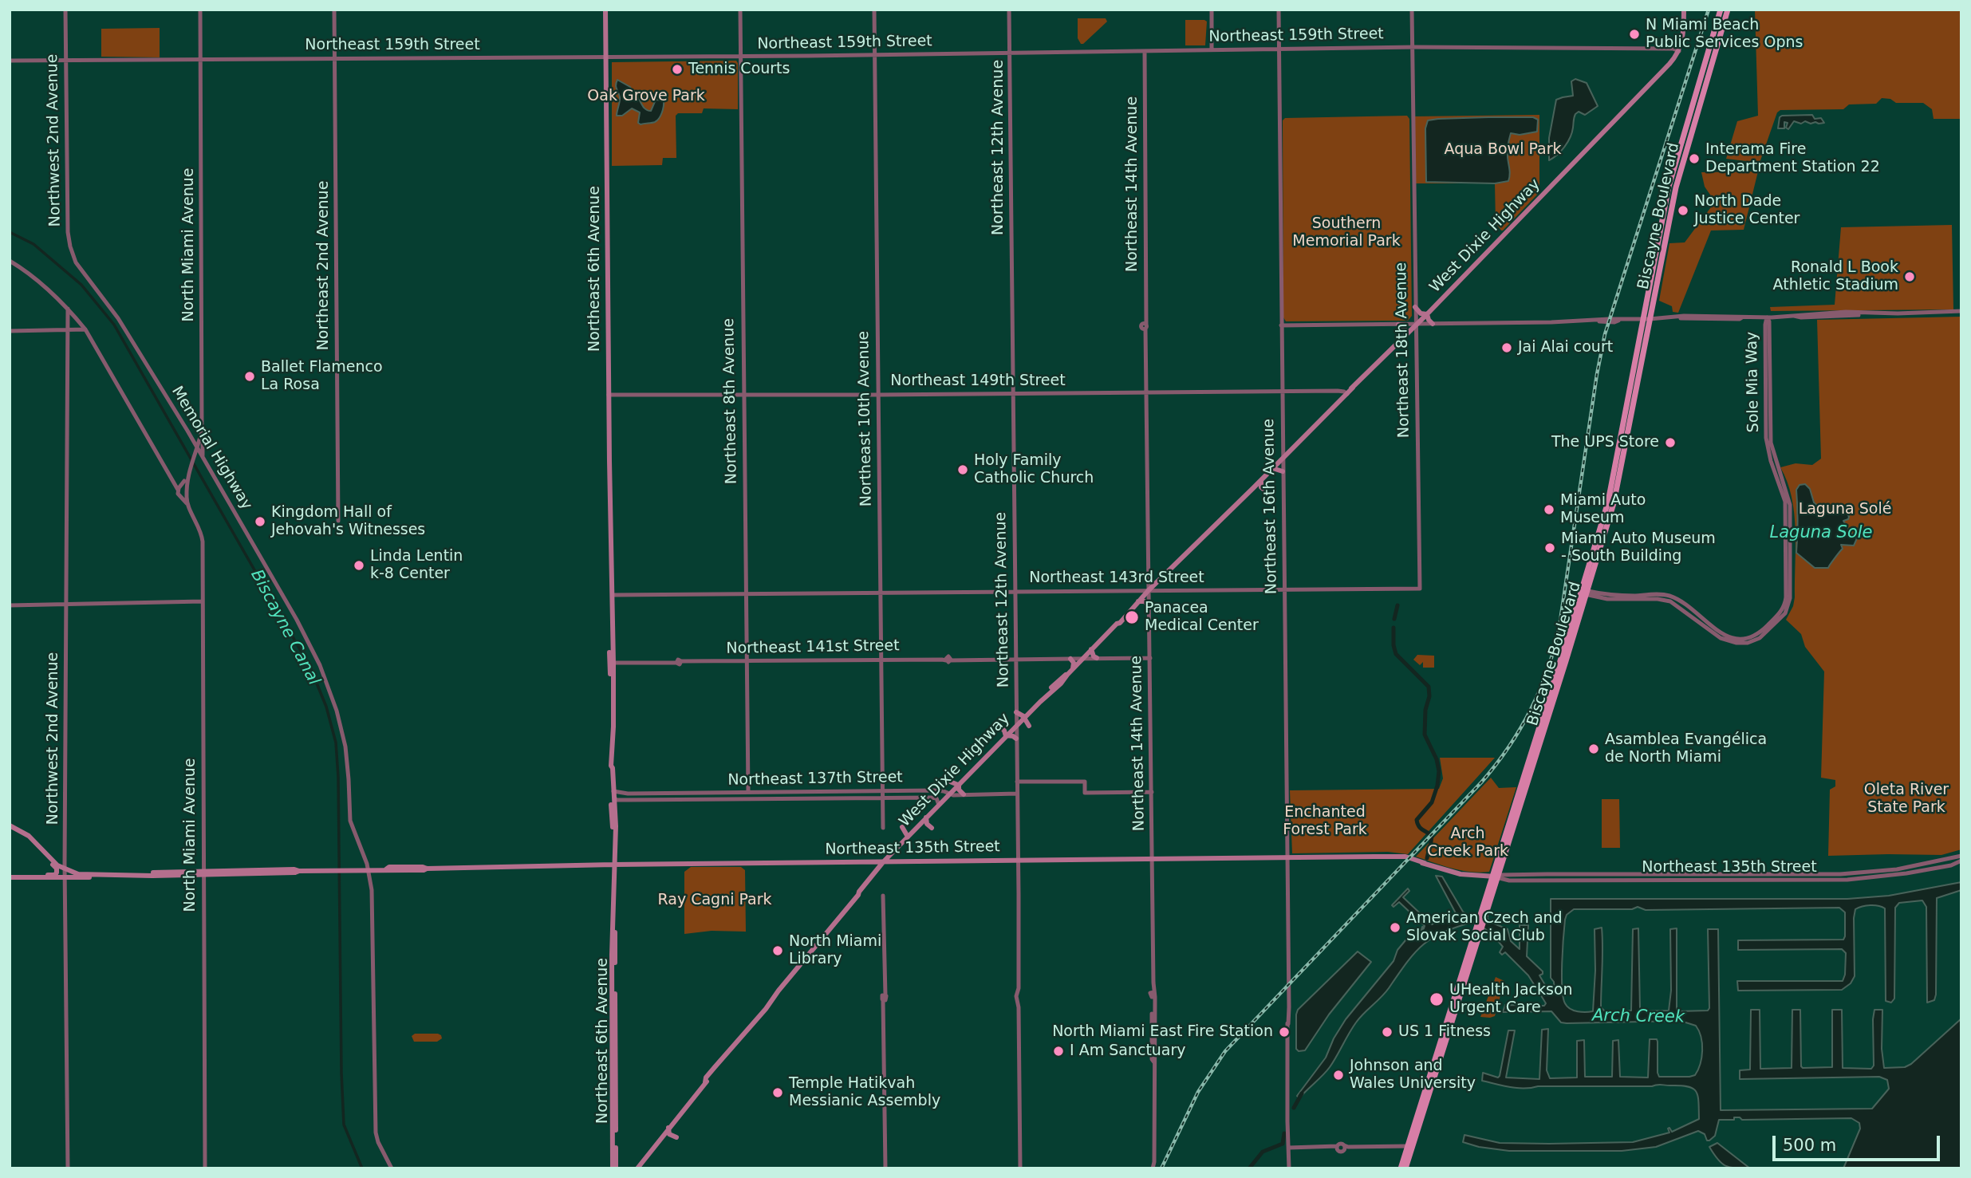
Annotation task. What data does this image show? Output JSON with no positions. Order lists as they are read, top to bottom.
{
  "streets": {
    "main road": [
      "Biscayne Boulevard",
      "West Dixie Highway",
      "Northeast 6th Avenue",
      "Northeast 135th Street"
    ],
    "street": [
      "Northeast 159th Street",
      "Northwest 2nd Avenue",
      "Northeast 12th Avenue",
      "Northeast 14th Avenue",
      "North Miami Avenue",
      "Northeast 2nd Avenue",
      "Northeast 18th Avenue",
      "Northeast 149th Street",
      "Sole Mia Way",
      "Northeast 8th Avenue",
      "Northeast 10th Avenue",
      "Memorial Highway",
      "Northeast 16th Avenue",
      "Northeast 143rd Street",
      "Northeast 141st Street",
      "Northeast 137th Street"
    ]
  },
  "crossings": [
    ["Northeast 159th Street", "Northwest 2nd Avenue"],
    ["Northeast 159th Street", "Northeast 12th Avenue"],
    ["Northeast 159th Street", "Northeast 14th Avenue"],
    ["Northeast 159th Street", "West Dixie Highway"],
    ["Northeast 159th Street", "North Miami Avenue"],
    ["Northeast 159th Street", "Northeast 2nd Avenue"],
    ["Northeast 159th Street", "Northeast 6th Avenue"],
    ["Northeast 159th Street", "Northeast 18th Avenue"],
    ["Northeast 159th Street", "Northeast 8th Avenue"],
    ["Northeast 159th Street", "Northeast 10th Avenue"],
    ["Northeast 159th Street", "Northeast 16th Avenue"],
    ["Northwest 2nd Avenue", "Memorial Highway"],
    ["Northeast 12th Avenue", "West Dixie Highway"],
    ["Northeast 12th Avenue", "Northeast 149th Street"],
    ["Northeast 12th Avenue", "Northeast 143rd Street"],
    ["Northeast 12th Avenue", "Northeast 141st Street"],
    ["Northeast 12th Avenue", "Northeast 137th Street"],
    ["Northeast 12th Avenue", "Northeast 135th Street"],
    ["Northeast 14th Avenue", "West Dixie Highway"],
    ["Northeast 14th Avenue", "Northeast 149th Street"],
    ["Northeast 14th Avenue", "Northeast 143rd Street"],
    ["Northeast 14th Avenue", "Northeast 141st Street"],
    ["Northeast 14th Avenue", "Northeast 135th Street"],
    ["Biscayne Boulevard", "Sole Mia Way"],
    ["Biscayne Boulevard", "Northeast 135th Street"],
    ["West Dixie Highway", "Northeast 18th Avenue"],
    ["West Dixie Highway", "Northeast 149th Street"],
    ["West Dixie Highway", "Northeast 16th Avenue"],
    ["West Dixie Highway", "Northeast 143rd Street"],
    ["West Dixie Highway", "Northeast 141st Street"],
    ["West Dixie Highway", "Northeast 137th Street"],
    ["West Dixie Highway", "Northeast 135th Street"],
    ["North Miami Avenue", "Memorial Highway"],
    ["North Miami Avenue", "Northeast 135th Street"],
    ["Northeast 6th Avenue", "Northeast 149th Street"],
    ["Northeast 6th Avenue", "Northeast 143rd Street"],
    ["Northeast 6th Avenue", "Northeast 141st Street"],
    ["Northeast 6th Avenue", "Northeast 137th Street"],
    ["Northeast 6th Avenue", "Northeast 135th Street"],
    ["Northeast 18th Avenue", "Northeast 143rd Street"],
    ["Northeast 149th Street", "Northeast 8th Avenue"],
    ["Northeast 149th Street", "Northeast 10th Avenue"],
    ["Northeast 149th Street", "Northeast 16th Avenue"],
    ["Northeast 8th Avenue", "Northeast 143rd Street"],
    ["Northeast 8th Avenue", "Northeast 141st Street"],
    ["Northeast 8th Avenue", "Northeast 137th Street"],
    ["Northeast 10th Avenue", "Northeast 143rd Street"],
    ["Northeast 10th Avenue", "Northeast 141st Street"],
    ["Northeast 10th Avenue", "Northeast 137th Street"],
    ["Memorial Highway", "Northeast 135th Street"],
    ["Northeast 16th Avenue", "Northeast 143rd Street"],
    ["Northeast 16th Avenue", "Northeast 135th Street"]
  ],
  "water": ["Laguna Sole", "Biscayne Canal", "Arch Creek"],
  "parks": [
    "Oak Grove Park",
    "Aqua Bowl Park",
    "Southern Memorial Park",
    "Laguna Solé",
    "Oleta River State Park",
    "Enchanted Forest Park",
    "Arch Creek Park",
    "Ray Cagni Park"
  ],
  "places": [
    "N Miami Beach Public Services Opns",
    "Tennis Courts",
    "Interama Fire Department Station 22",
    "North Dade Justice Center",
    "Ronald L Book Athletic Stadium",
    "Jai Alai court",
    "Ballet Flamenco La Rosa",
    "The UPS Store",
    "Holy Family Catholic Church",
    "Miami Auto Museum",
    "Kingdom Hall of Jehovah's Witnesses",
    "Miami Auto Museum - South Building",
    "Linda Lentin k-8 Center",
    "Panacea Medical Center",
    "Asamblea Evangélica de North Miami",
    "American Czech and Slovak Social Club",
    "North Miami Library",
    "UHealth Jackson Urgent Care",
    "North Miami East Fire Station",
    "US 1 Fitness",
    "I Am Sanctuary",
    "Johnson and Wales University",
    "Temple Hatikvah Messianic Assembly"
  ],
  "scale_bar": "500 m"
}
